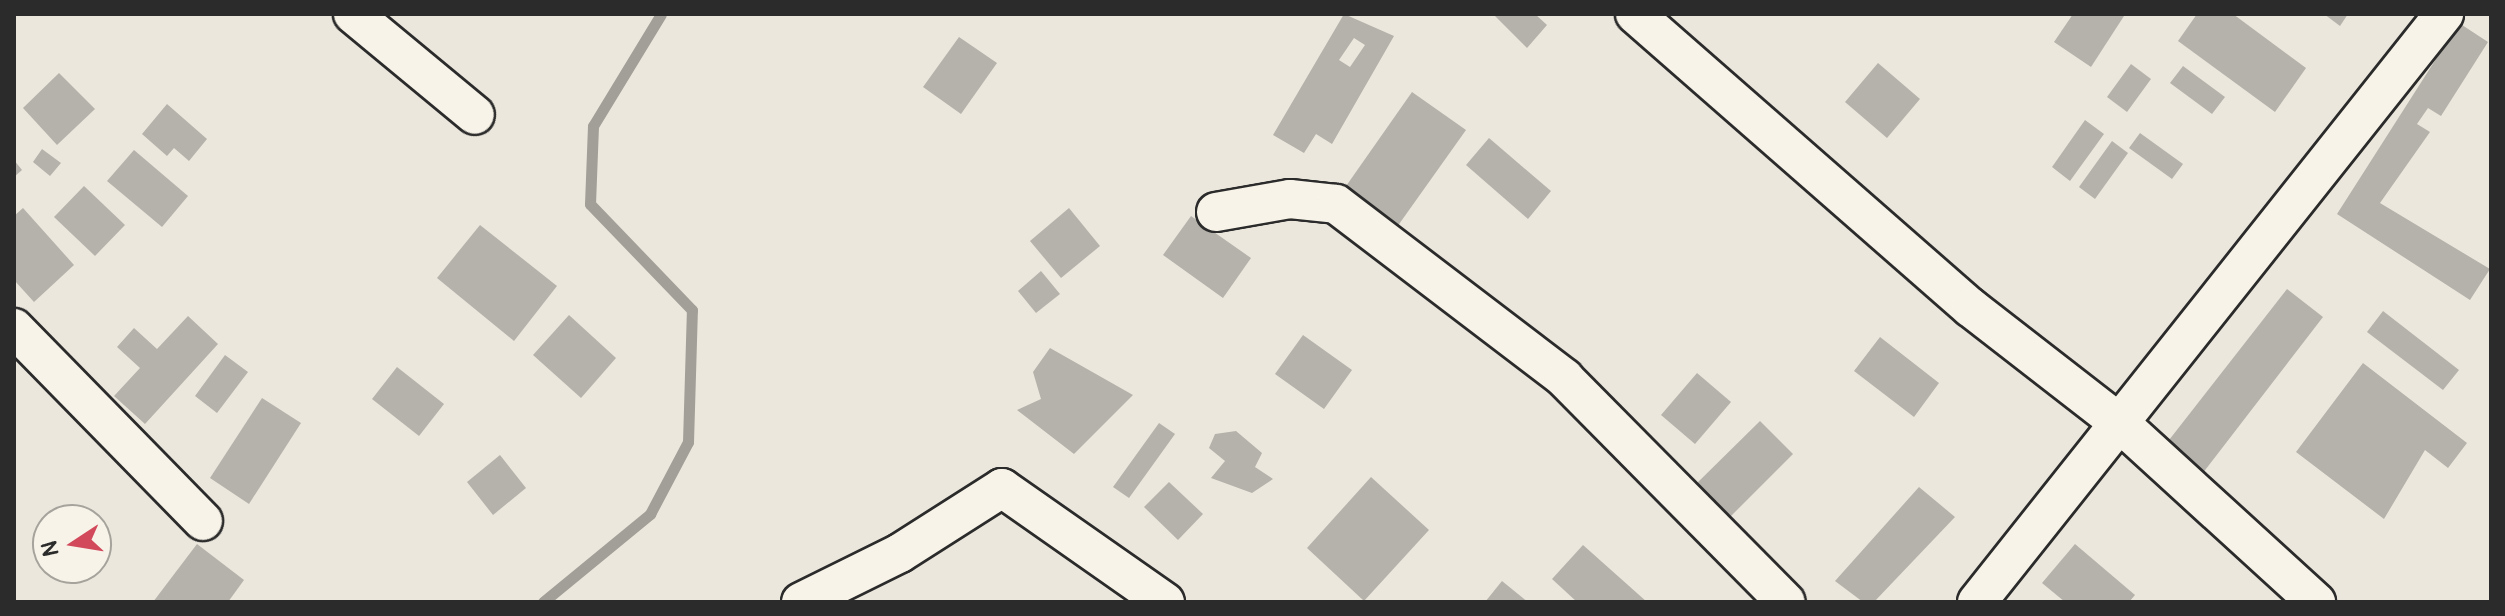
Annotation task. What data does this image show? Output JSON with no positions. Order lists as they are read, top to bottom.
{
  "north": "left"
}
